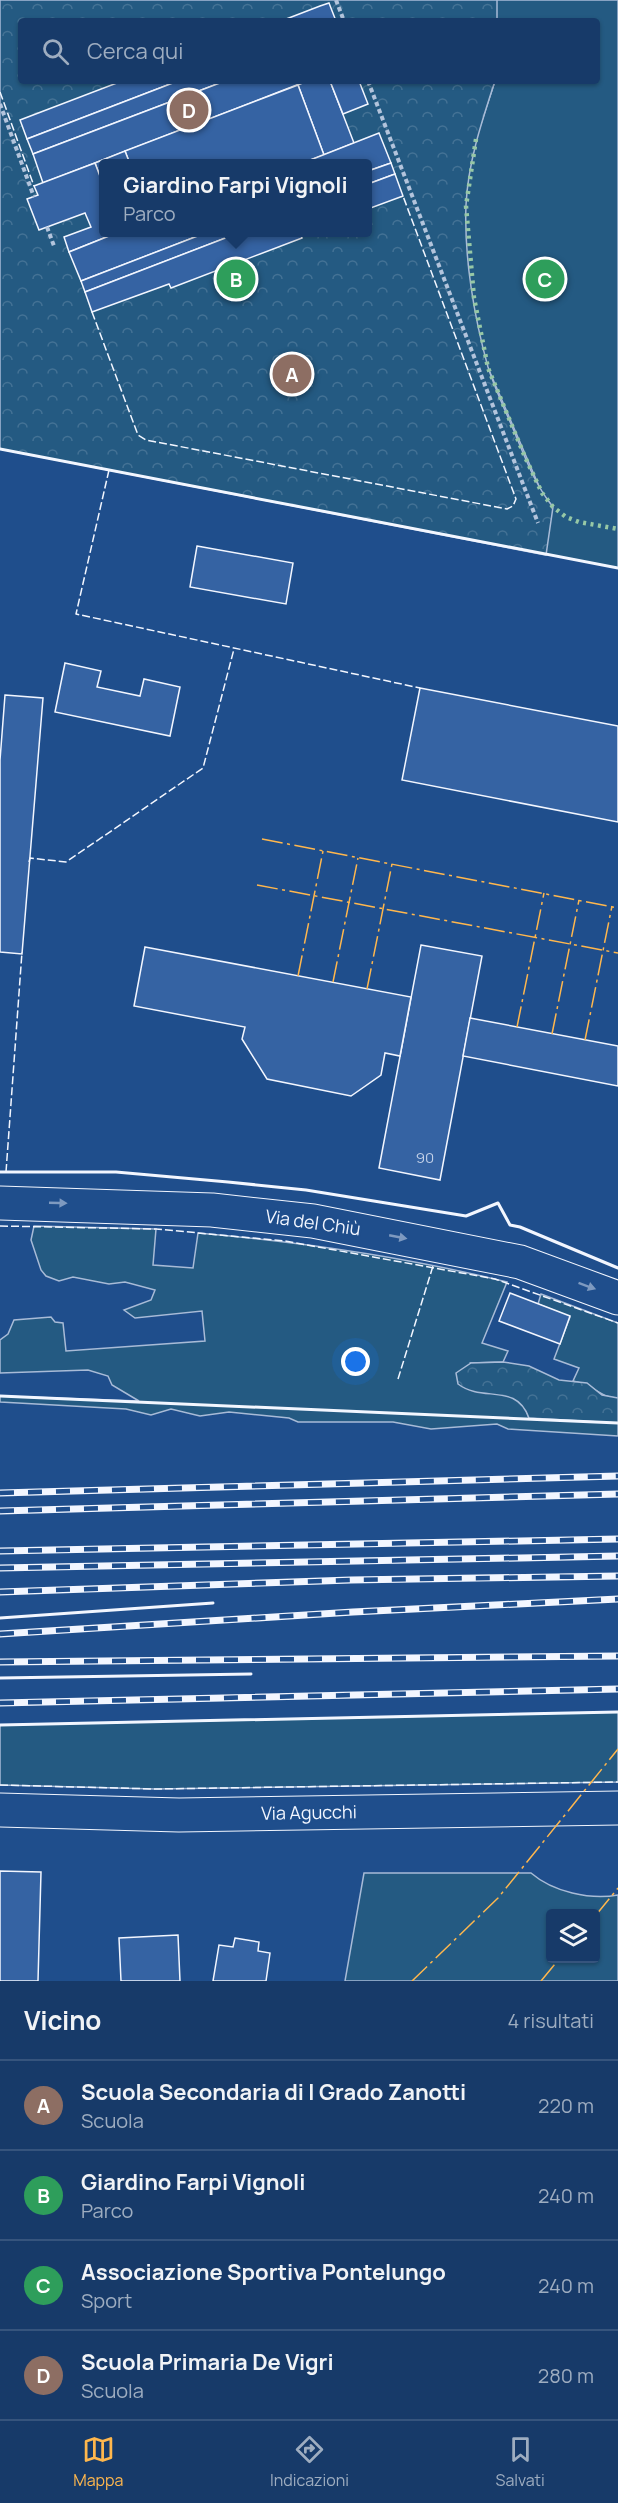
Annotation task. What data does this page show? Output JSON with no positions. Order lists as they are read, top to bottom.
{
  "streets": {
    "street": ["Via del Chiù", "Via Agucchi"]
  },
  "one_way": ["Via del Chiù"],
  "house_numbers": ["90"],
  "page": {
    "search": "Cerca qui",
    "pins": [
      "D",
      "B",
      "C",
      "A"
    ],
    "popup": ["Giardino Farpi Vignoli", "Parco"],
    "heading": ["Vicino", "4 risultati"],
    "list": [
      {
        "mark": "A",
        "name": "Scuola Secondaria di I Grado Zanotti",
        "note": "Scuola",
        "value": "220 m"
      },
      {
        "mark": "B",
        "name": "Giardino Farpi Vignoli",
        "note": "Parco",
        "value": "240 m"
      },
      {
        "mark": "C",
        "name": "Associazione Sportiva Pontelungo",
        "note": "Sport",
        "value": "240 m"
      },
      {
        "mark": "D",
        "name": "Scuola Primaria De Vigri",
        "note": "Scuola",
        "value": "280 m"
      }
    ],
    "nav": ["Mappa", "Indicazioni", "Salvati"]
  }
}
